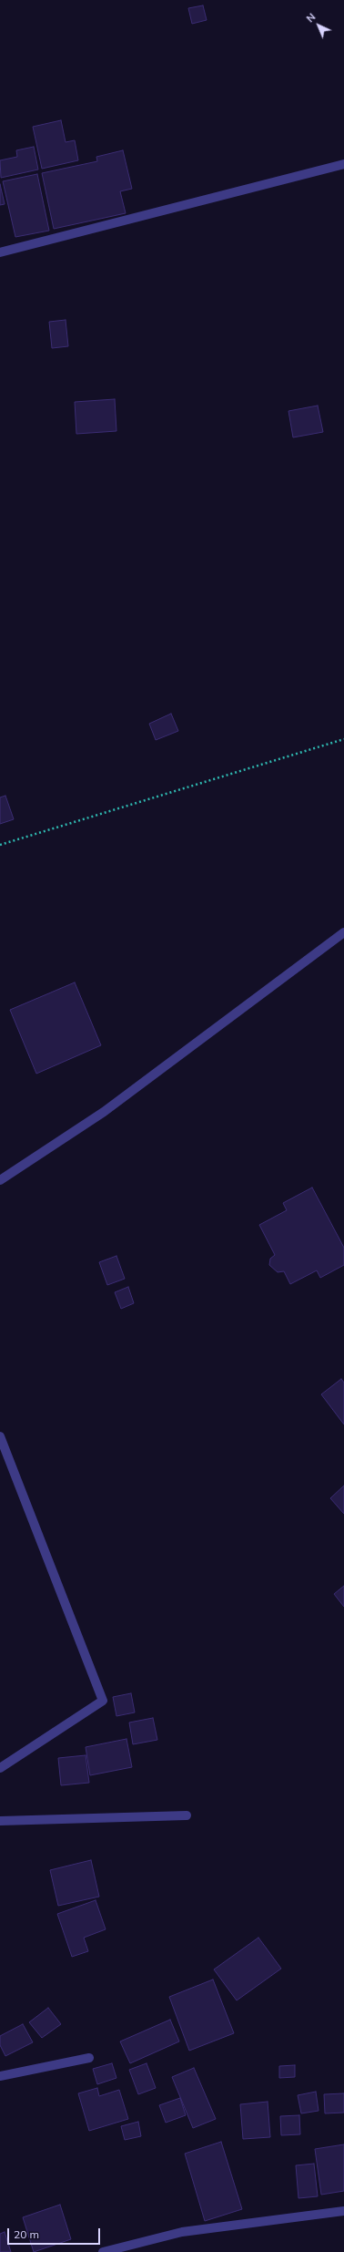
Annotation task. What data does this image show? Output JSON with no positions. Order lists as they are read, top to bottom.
{
  "scale_bar": "20 m",
  "north": "top left"
}
